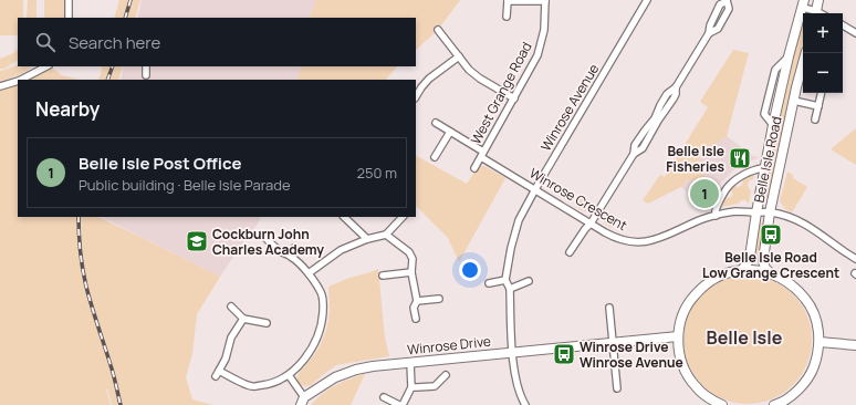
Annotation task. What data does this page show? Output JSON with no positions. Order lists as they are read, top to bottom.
{
  "streets": {
    "street": [
      "West Grange Road",
      "Winrose Avenue",
      "Belle Isle Road",
      "Winrose Crescent",
      "Winrose Drive"
    ]
  },
  "crossings": [
    ["West Grange Road", "Winrose Crescent"],
    ["Winrose Avenue", "Winrose Crescent"],
    ["Belle Isle Road", "Winrose Crescent"]
  ],
  "districts": ["Belle Isle"],
  "places": {
    "restaurant": ["Belle Isle Fisheries"],
    "bus stop": ["Belle Isle Road Low Grange Crescent", "Winrose Drive Winrose Avenue"],
    "school or university": ["Cockburn John Charles Academy"]
  },
  "page": {
    "map_buttons": ["+", "−"],
    "search": "Search here",
    "heading": "Nearby",
    "list": [
      {
        "mark": "1",
        "name": "Belle Isle Post Office",
        "note": "Public building · Belle Isle Parade",
        "value": "250 m"
      }
    ],
    "pins": "1"
  }
}
